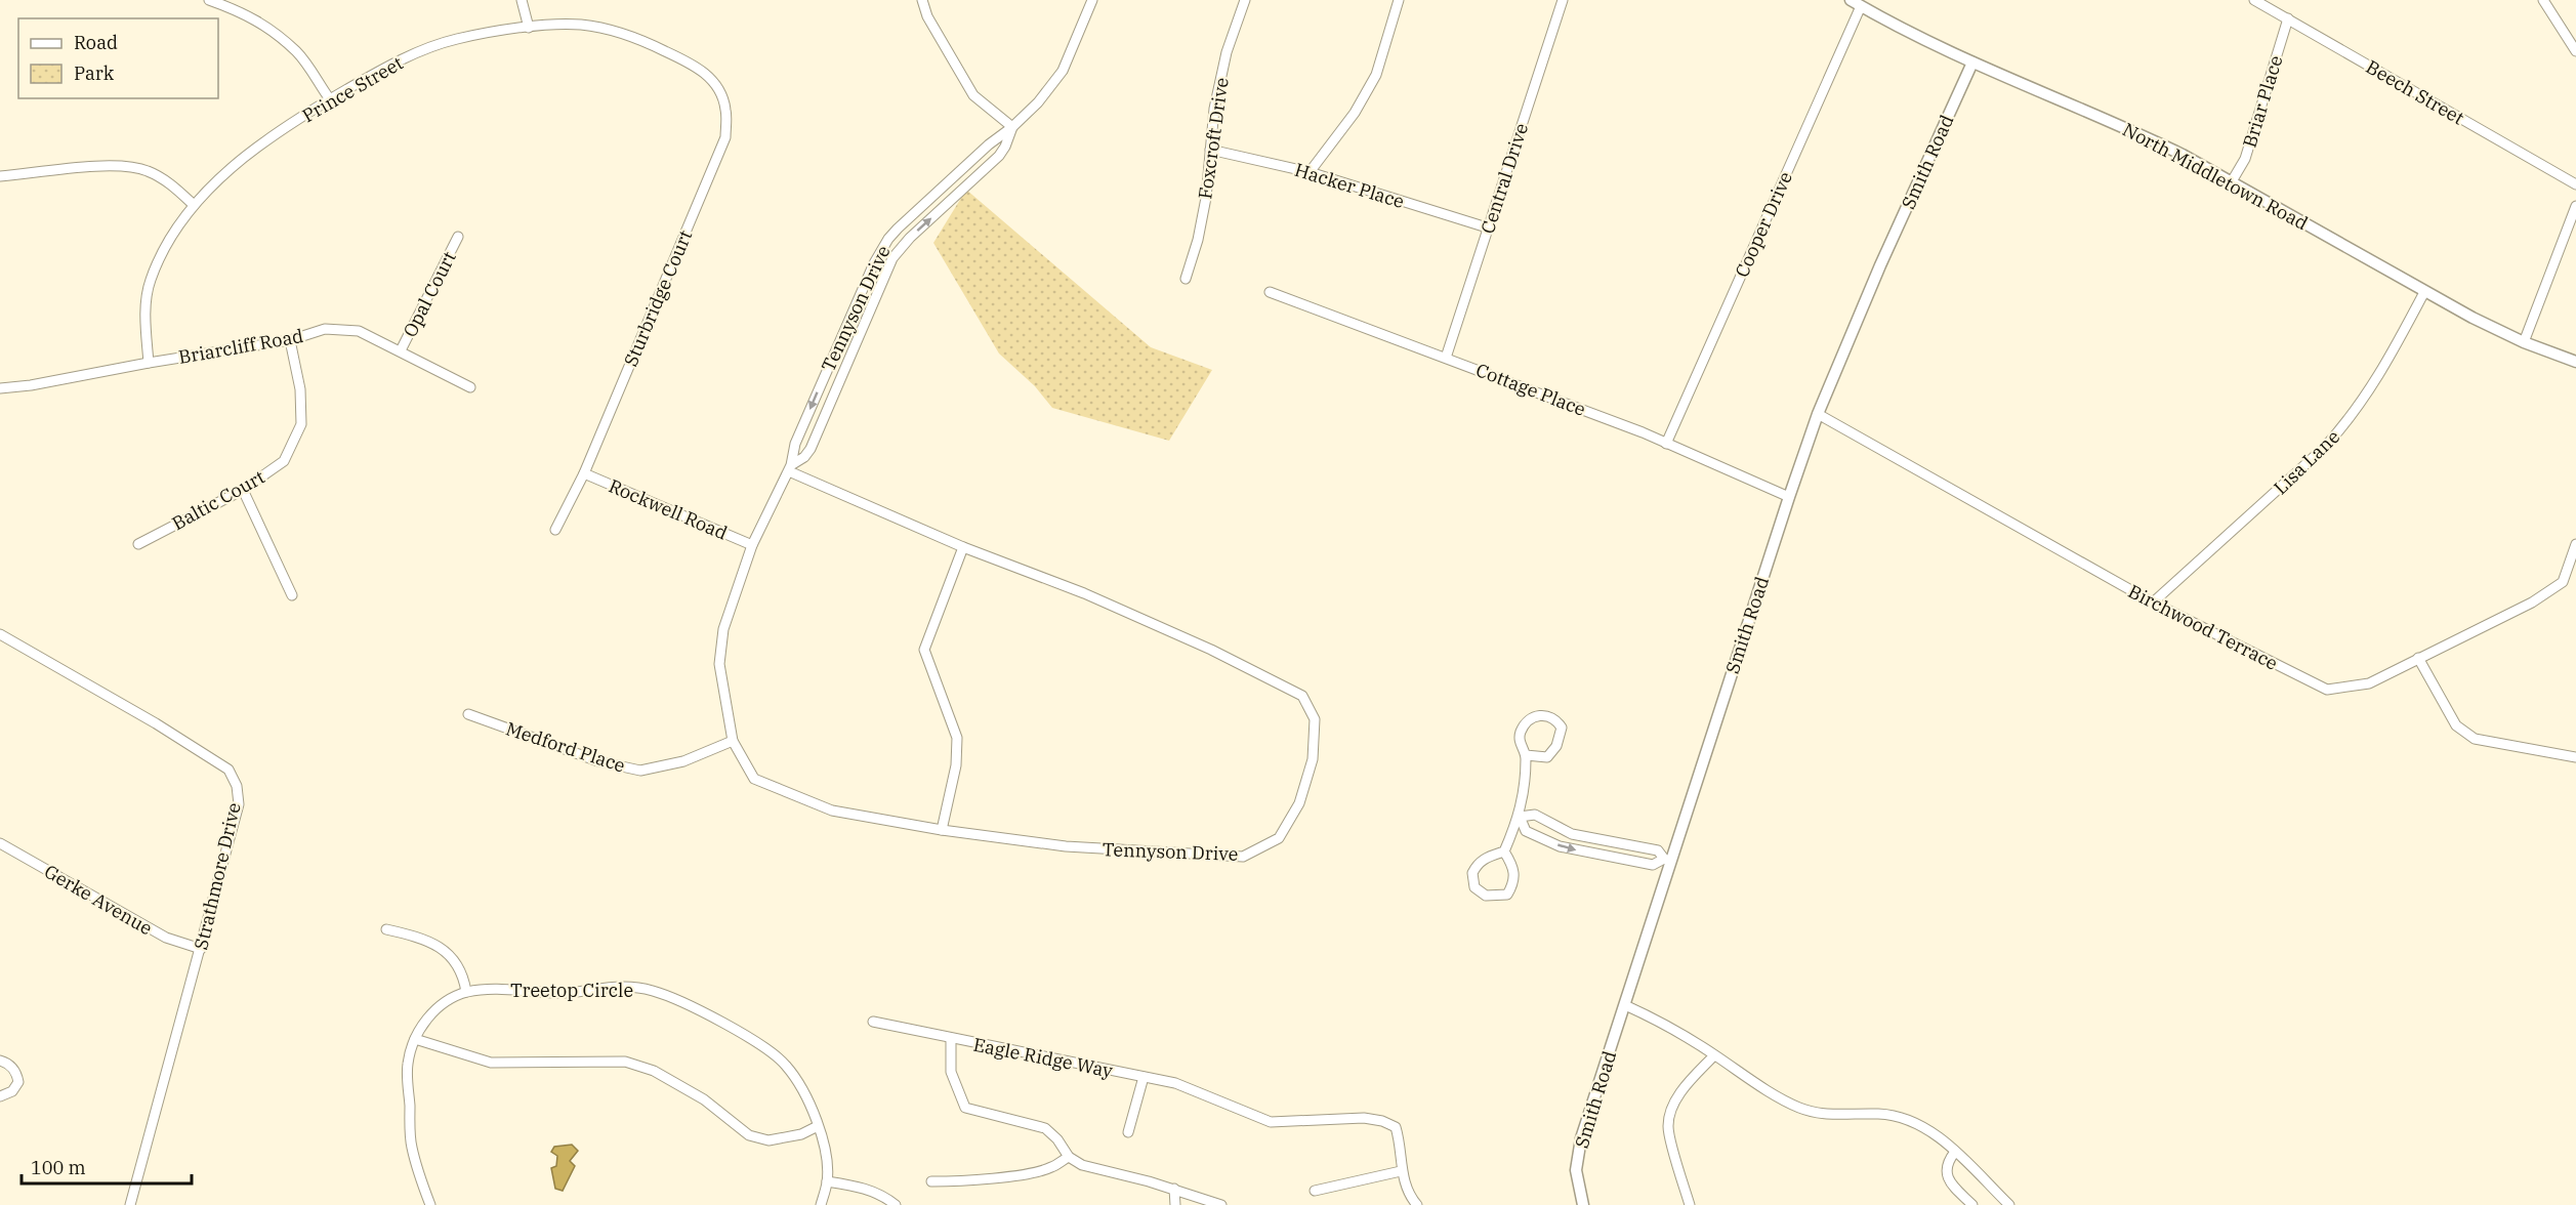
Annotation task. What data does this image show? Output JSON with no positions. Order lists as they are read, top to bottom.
{
  "streets": {
    "street": [
      "Prince Street",
      "Beech Street",
      "Briar Place",
      "Foxcroft Drive",
      "Smith Road",
      "North Middletown Road",
      "Central Drive",
      "Hacker Place",
      "Cooper Drive",
      "Opal Court",
      "Sturbridge Court",
      "Tennyson Drive",
      "Briarcliff Road",
      "Cottage Place",
      "Lisa Lane",
      "Baltic Court",
      "Rockwell Road",
      "Birchwood Terrace",
      "Medford Place",
      "Strathmore Drive",
      "Gerke Avenue",
      "Treetop Circle",
      "Eagle Ridge Way"
    ]
  },
  "crossings": [
    ["Prince Street", "Sturbridge Court"],
    ["Prince Street", "Briarcliff Road"],
    ["Beech Street", "Briar Place"],
    ["Briar Place", "North Middletown Road"],
    ["Foxcroft Drive", "Hacker Place"],
    ["Smith Road", "North Middletown Road"],
    ["Smith Road", "Cottage Place"],
    ["Smith Road", "Birchwood Terrace"],
    ["North Middletown Road", "Cooper Drive"],
    ["North Middletown Road", "Lisa Lane"],
    ["Central Drive", "Hacker Place"],
    ["Central Drive", "Cottage Place"],
    ["Cooper Drive", "Cottage Place"],
    ["Opal Court", "Briarcliff Road"],
    ["Sturbridge Court", "Rockwell Road"],
    ["Tennyson Drive", "Rockwell Road"],
    ["Tennyson Drive", "Medford Place"],
    ["Briarcliff Road", "Baltic Court"],
    ["Lisa Lane", "Birchwood Terrace"],
    ["Strathmore Drive", "Gerke Avenue"]
  ],
  "legend": ["Road", "Park"],
  "scale_bar": "100 m"
}
